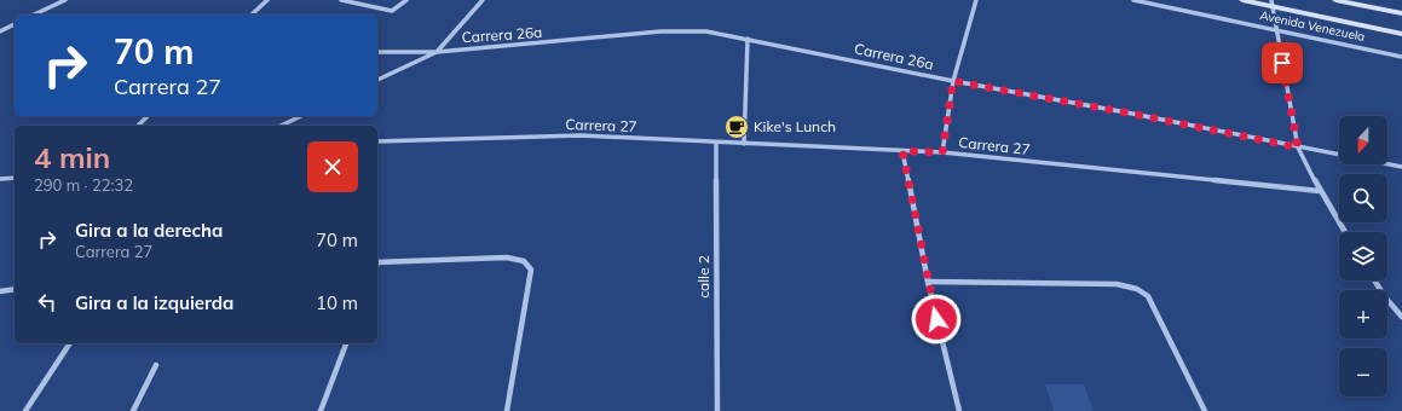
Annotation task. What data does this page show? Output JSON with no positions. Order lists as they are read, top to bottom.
{
  "streets": {
    "street": [
      "Avenida Venezuela",
      "Carrera 26a",
      "Carrera 27",
      "calle 2"
    ]
  },
  "crossings": [
    ["Carrera 27", "calle 2"]
  ],
  "places": {
    "cafe": ["Kike's Lunch"]
  },
  "north": "bottom",
  "page": {
    "turn": ["70 m", "Carrera 27"],
    "map_buttons": ["+", "−"],
    "heading": ["4 min", "290 m · 22:32"],
    "list": [
      {
        "name": "Gira a la derecha",
        "note": "Carrera 27",
        "value": "70 m"
      },
      {
        "name": "Gira a la izquierda",
        "value": "10 m"
      }
    ]
  }
}
